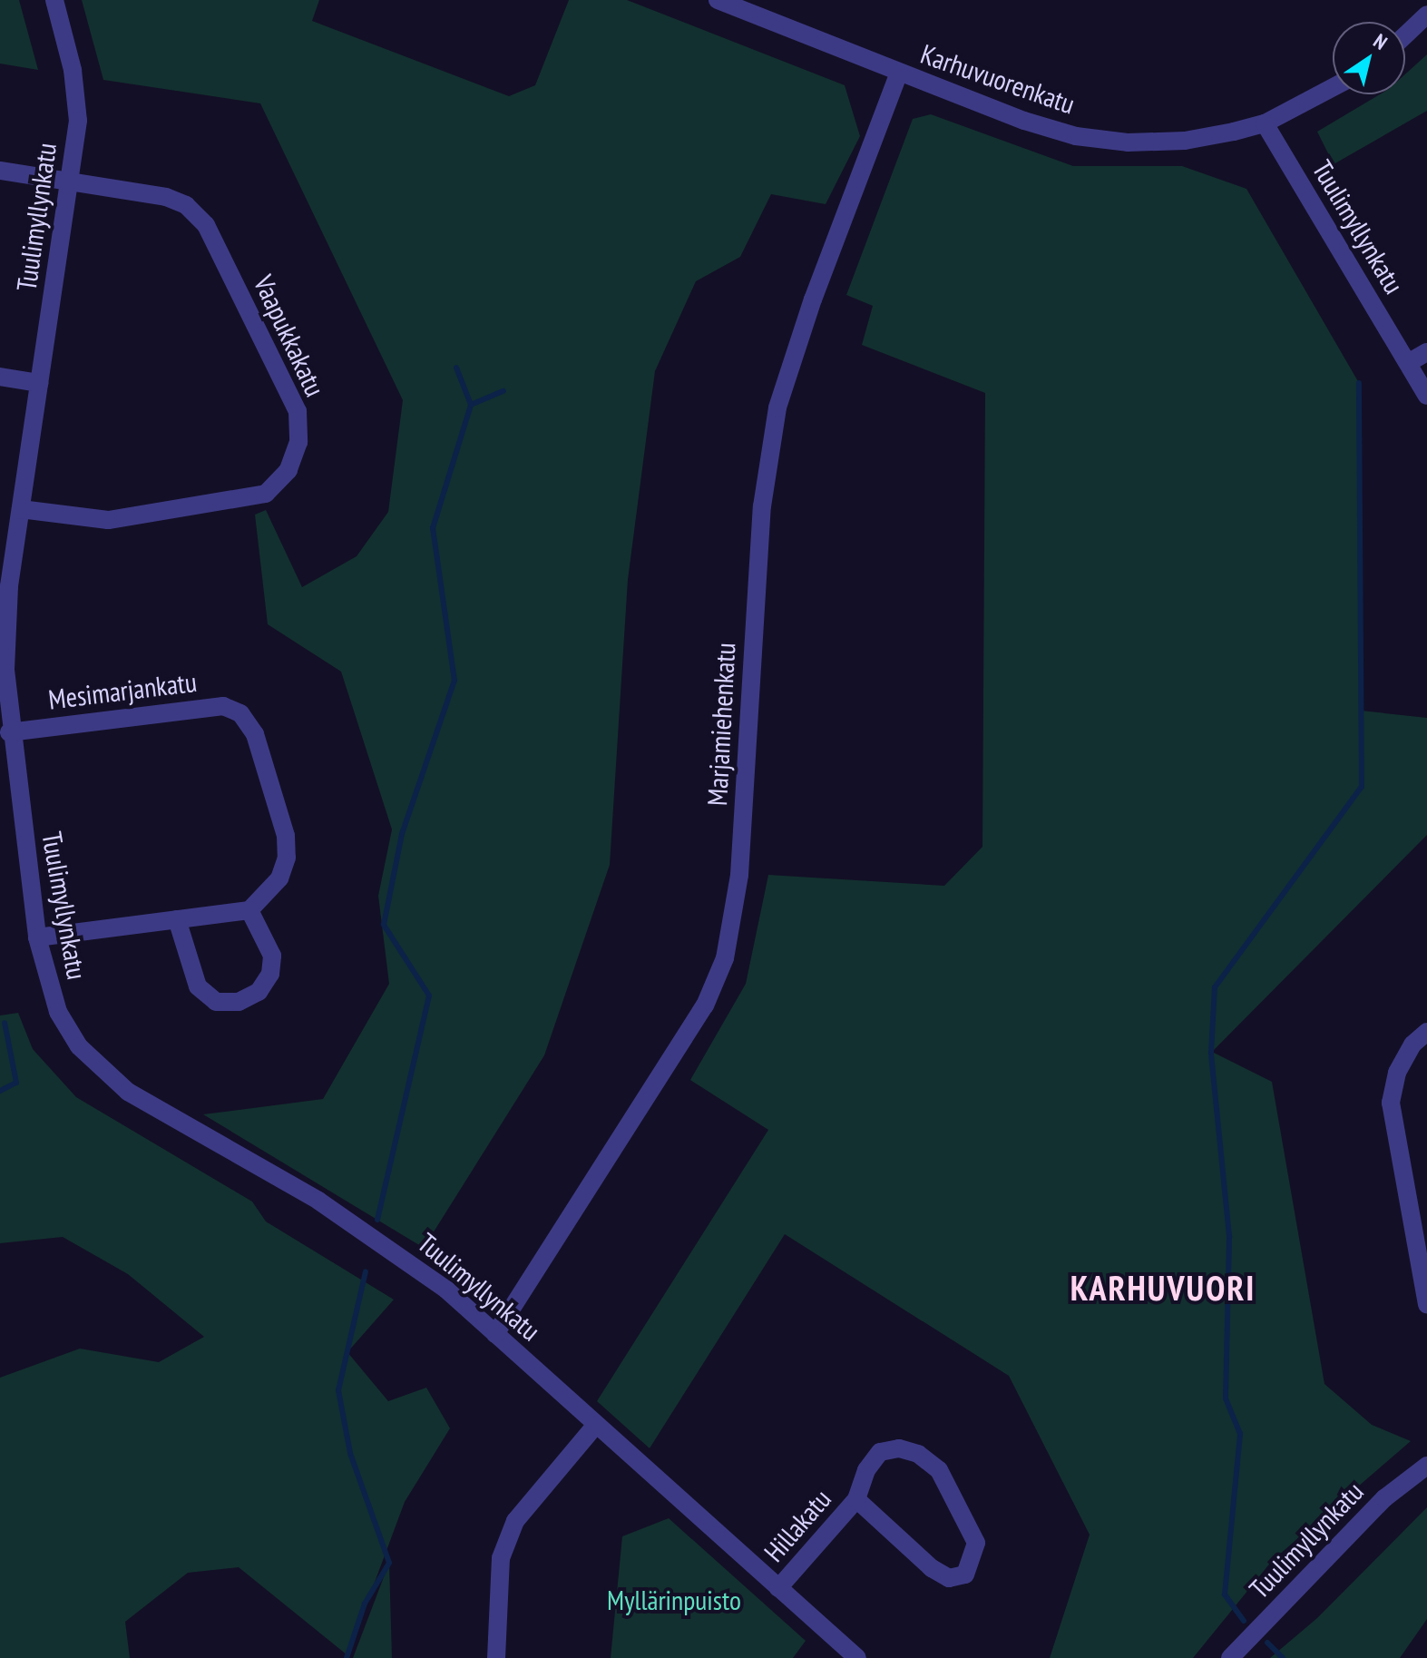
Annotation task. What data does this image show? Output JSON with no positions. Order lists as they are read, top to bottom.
{
  "streets": {
    "street": [
      "Karhuvuorenkatu",
      "Tuulimyllynkatu",
      "Vaapukkakatu",
      "Mesimarjankatu",
      "Marjamiehenkatu",
      "Hillakatu"
    ]
  },
  "crossings": [
    ["Karhuvuorenkatu", "Tuulimyllynkatu"],
    ["Karhuvuorenkatu", "Marjamiehenkatu"],
    ["Tuulimyllynkatu", "Vaapukkakatu"],
    ["Tuulimyllynkatu", "Mesimarjankatu"],
    ["Tuulimyllynkatu", "Marjamiehenkatu"],
    ["Tuulimyllynkatu", "Hillakatu"]
  ],
  "districts": ["KARHUVUORI"],
  "parks": ["Myllärinpuisto"],
  "north": "top right"
}
